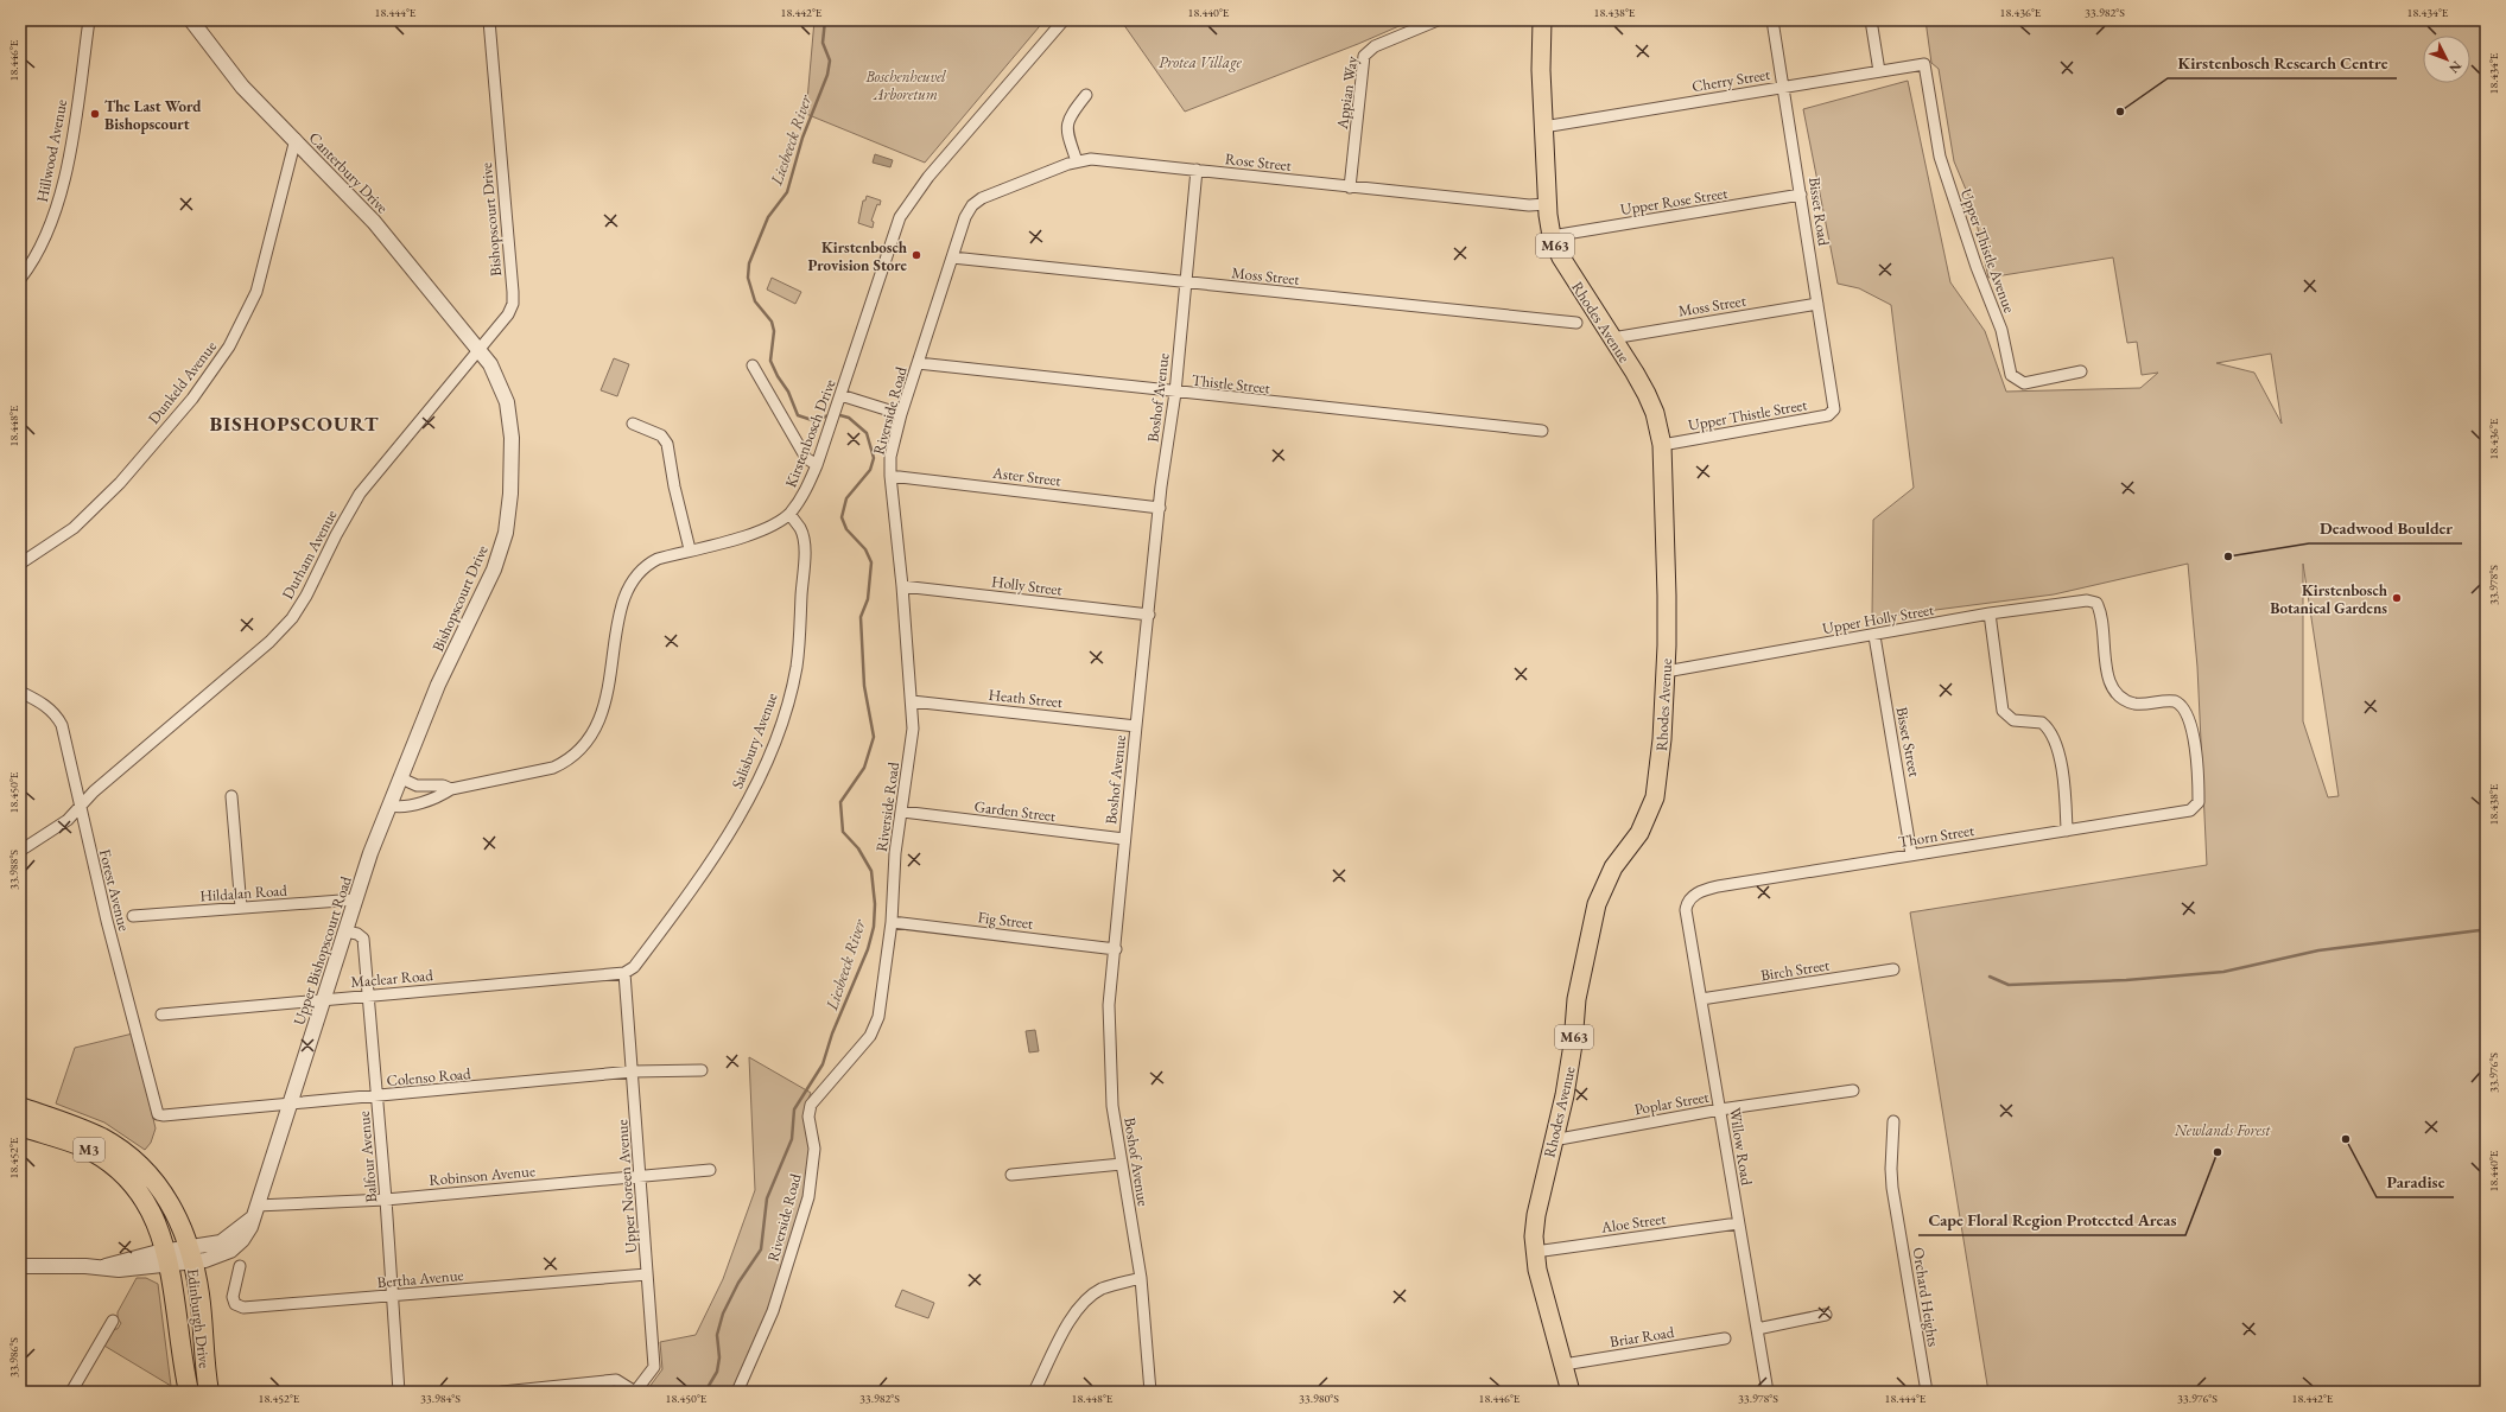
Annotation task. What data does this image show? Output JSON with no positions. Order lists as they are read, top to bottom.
{
  "streets": {
    "highway": ["M3", "Edinburgh Drive"],
    "main road": ["M63", "Rhodes Avenue"],
    "street": [
      "Cherry Street",
      "Appian Way",
      "Hillwood Avenue",
      "Rose Street",
      "Canterbury Drive",
      "Upper Rose Street",
      "Bisset Road",
      "Bishopscourt Drive",
      "Upper Thistle Avenue",
      "Moss Street",
      "Dunkeld Avenue",
      "Thistle Street",
      "Boshof Avenue",
      "Riverside Road",
      "Upper Thistle Street",
      "Kirstenbosch Drive",
      "Aster Street",
      "Durham Avenue",
      "Holly Street",
      "Upper Holly Street",
      "Heath Street",
      "Salisbury Avenue",
      "Bisset Street",
      "Garden Street",
      "Thorn Street",
      "Forest Avenue",
      "Hildalan Road",
      "Fig Street",
      "Upper Bishopscourt Road",
      "Birch Street",
      "Maclear Road",
      "Colenso Road",
      "Poplar Street",
      "Willow Road",
      "Balfour Avenue",
      "Robinson Avenue",
      "Upper Noreen Avenue",
      "Aloe Street",
      "Bertha Avenue",
      "Orchard Heights",
      "Briar Road"
    ]
  },
  "crossings": [
    ["Cherry Street", "Bisset Road"],
    ["Cherry Street", "Upper Thistle Avenue"],
    ["Cherry Street", "Rhodes Avenue"],
    ["Appian Way", "Rose Street"],
    ["Rose Street", "Rhodes Avenue"],
    ["Rose Street", "Boshof Avenue"],
    ["Rose Street", "Riverside Road"],
    ["Canterbury Drive", "Bishopscourt Drive"],
    ["Canterbury Drive", "Dunkeld Avenue"],
    ["Canterbury Drive", "Durham Avenue"],
    ["Upper Rose Street", "Bisset Road"],
    ["Upper Rose Street", "Rhodes Avenue"],
    ["Bisset Road", "Moss Street"],
    ["Bisset Road", "Upper Thistle Street"],
    ["Bishopscourt Drive", "Kirstenbosch Drive"],
    ["Bishopscourt Drive", "Durham Avenue"],
    ["Bishopscourt Drive", "Upper Bishopscourt Road"],
    ["Moss Street", "Rhodes Avenue"],
    ["Moss Street", "Boshof Avenue"],
    ["Moss Street", "Riverside Road"],
    ["Rhodes Avenue", "Upper Thistle Street"],
    ["Rhodes Avenue", "Upper Holly Street"],
    ["Rhodes Avenue", "Poplar Street"],
    ["Rhodes Avenue", "Aloe Street"],
    ["Rhodes Avenue", "Briar Road"],
    ["Thistle Street", "Boshof Avenue"],
    ["Thistle Street", "Riverside Road"],
    ["Boshof Avenue", "Aster Street"],
    ["Boshof Avenue", "Holly Street"],
    ["Boshof Avenue", "Heath Street"],
    ["Boshof Avenue", "Garden Street"],
    ["Boshof Avenue", "Fig Street"],
    ["Riverside Road", "Aster Street"],
    ["Riverside Road", "Holly Street"],
    ["Riverside Road", "Heath Street"],
    ["Riverside Road", "Garden Street"],
    ["Riverside Road", "Fig Street"],
    ["Kirstenbosch Drive", "Salisbury Avenue"],
    ["Durham Avenue", "Forest Avenue"],
    ["Upper Holly Street", "Bisset Street"],
    ["Upper Holly Street", "Thorn Street"],
    ["Salisbury Avenue", "Maclear Road"],
    ["Salisbury Avenue", "Upper Noreen Avenue"],
    ["Bisset Street", "Thorn Street"],
    ["Thorn Street", "Willow Road"],
    ["Forest Avenue", "Colenso Road"],
    ["Hildalan Road", "Upper Bishopscourt Road"],
    ["Upper Bishopscourt Road", "Maclear Road"],
    ["Upper Bishopscourt Road", "Colenso Road"],
    ["Upper Bishopscourt Road", "Balfour Avenue"],
    ["Upper Bishopscourt Road", "Robinson Avenue"],
    ["Upper Bishopscourt Road", "Edinburgh Drive"],
    ["Birch Street", "Willow Road"],
    ["Maclear Road", "Balfour Avenue"],
    ["Maclear Road", "Upper Noreen Avenue"],
    ["Colenso Road", "Balfour Avenue"],
    ["Colenso Road", "Upper Noreen Avenue"],
    ["Poplar Street", "Willow Road"],
    ["Willow Road", "Aloe Street"],
    ["Balfour Avenue", "Robinson Avenue"],
    ["Balfour Avenue", "Bertha Avenue"],
    ["Robinson Avenue", "Upper Noreen Avenue"],
    ["Upper Noreen Avenue", "Bertha Avenue"]
  ],
  "districts": ["BISHOPSCOURT"],
  "water": ["Liesbeeck River"],
  "parks": ["Protea Village", "Boschenheuvel Arboretum", "Newlands Forest"],
  "places": [
    "Kirstenbosch Research Centre",
    "The Last Word Bishopscourt",
    "Kirstenbosch Provision Store",
    "Deadwood Boulder",
    "Kirstenbosch Botanical Gardens",
    "Paradise",
    "Cape Floral Region Protected Areas"
  ],
  "north": "bottom right",
  "coordinates": [
    "18.444°E",
    "18.442°E",
    "18.440°E",
    "18.438°E",
    "18.436°E",
    "33.982°S",
    "18.434°E",
    "18.446°E",
    "18.448°E",
    "33.978°S",
    "18.450°E",
    "33.988°S",
    "33.976°S",
    "18.452°E",
    "33.986°S",
    "33.984°S",
    "33.980°S"
  ]
}
